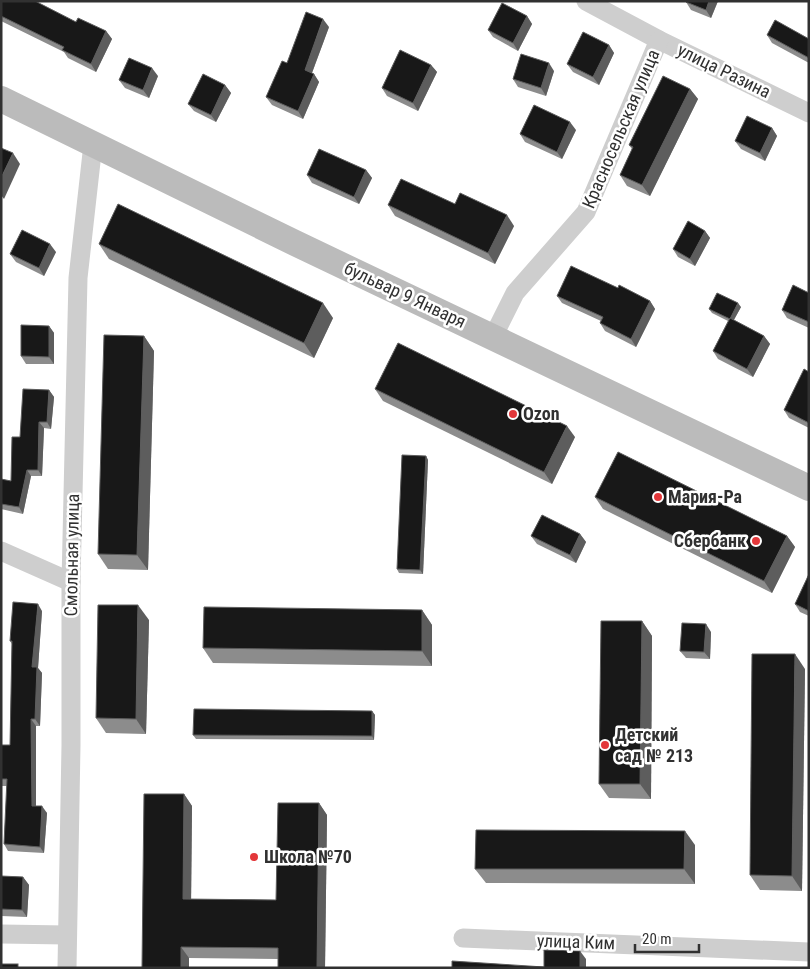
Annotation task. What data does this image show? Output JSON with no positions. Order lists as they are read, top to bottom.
{
  "streets": {
    "main road": ["бульвар 9 Января"],
    "street": [
      "улица Разина",
      "Красносельская улица",
      "Смольная улица",
      "улица Ким"
    ]
  },
  "crossings": [
    ["улица Разина", "Красносельская улица"],
    ["Красносельская улица", "бульвар 9 Января"],
    ["бульвар 9 Января", "Смольная улица"]
  ],
  "places": [
    "Ozon",
    "Мария-Ра",
    "Сбербанк",
    "Детский сад № 213",
    "Школа №70"
  ],
  "scale_bar": "20 m"
}
